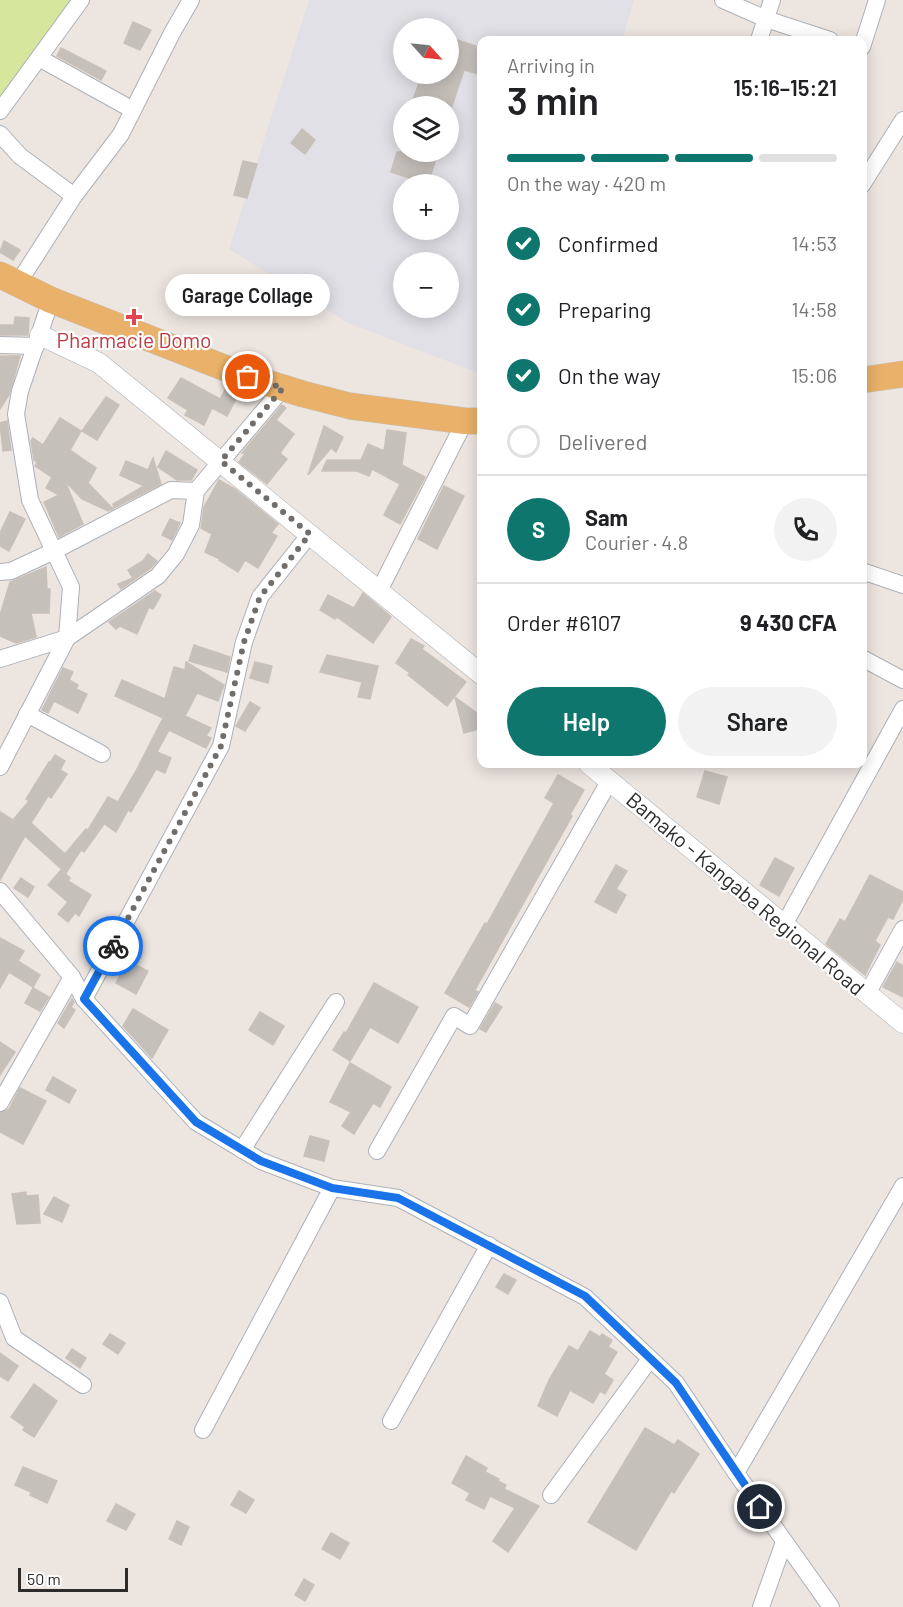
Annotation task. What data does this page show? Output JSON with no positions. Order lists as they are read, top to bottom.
{
  "streets": {
    "street": ["Bamako - Kangaba Regional Road"]
  },
  "places": {
    "health": ["Pharmacie Domo"],
    "other": ["Garage Collage"]
  },
  "scale_bar": "50 m",
  "north": "bottom right",
  "page": {
    "map_buttons": ["+", "−"],
    "heading": ["3 min", "Arriving in", "15:16–15:21"],
    "panel": [
      "Sam",
      "Courier · 4.8",
      "Order #6107",
      "9 430 CFA"
    ],
    "bar": "On the way · 420 m",
    "list": [
      ["Confirmed", "14:53"],
      ["Preparing", "14:58"],
      ["On the way", "15:06"],
      "Delivered"
    ],
    "bubble": "Garage Collage",
    "round": "S",
    "buttons": ["Help", "Share"],
    "scale": "50 m"
  }
}
